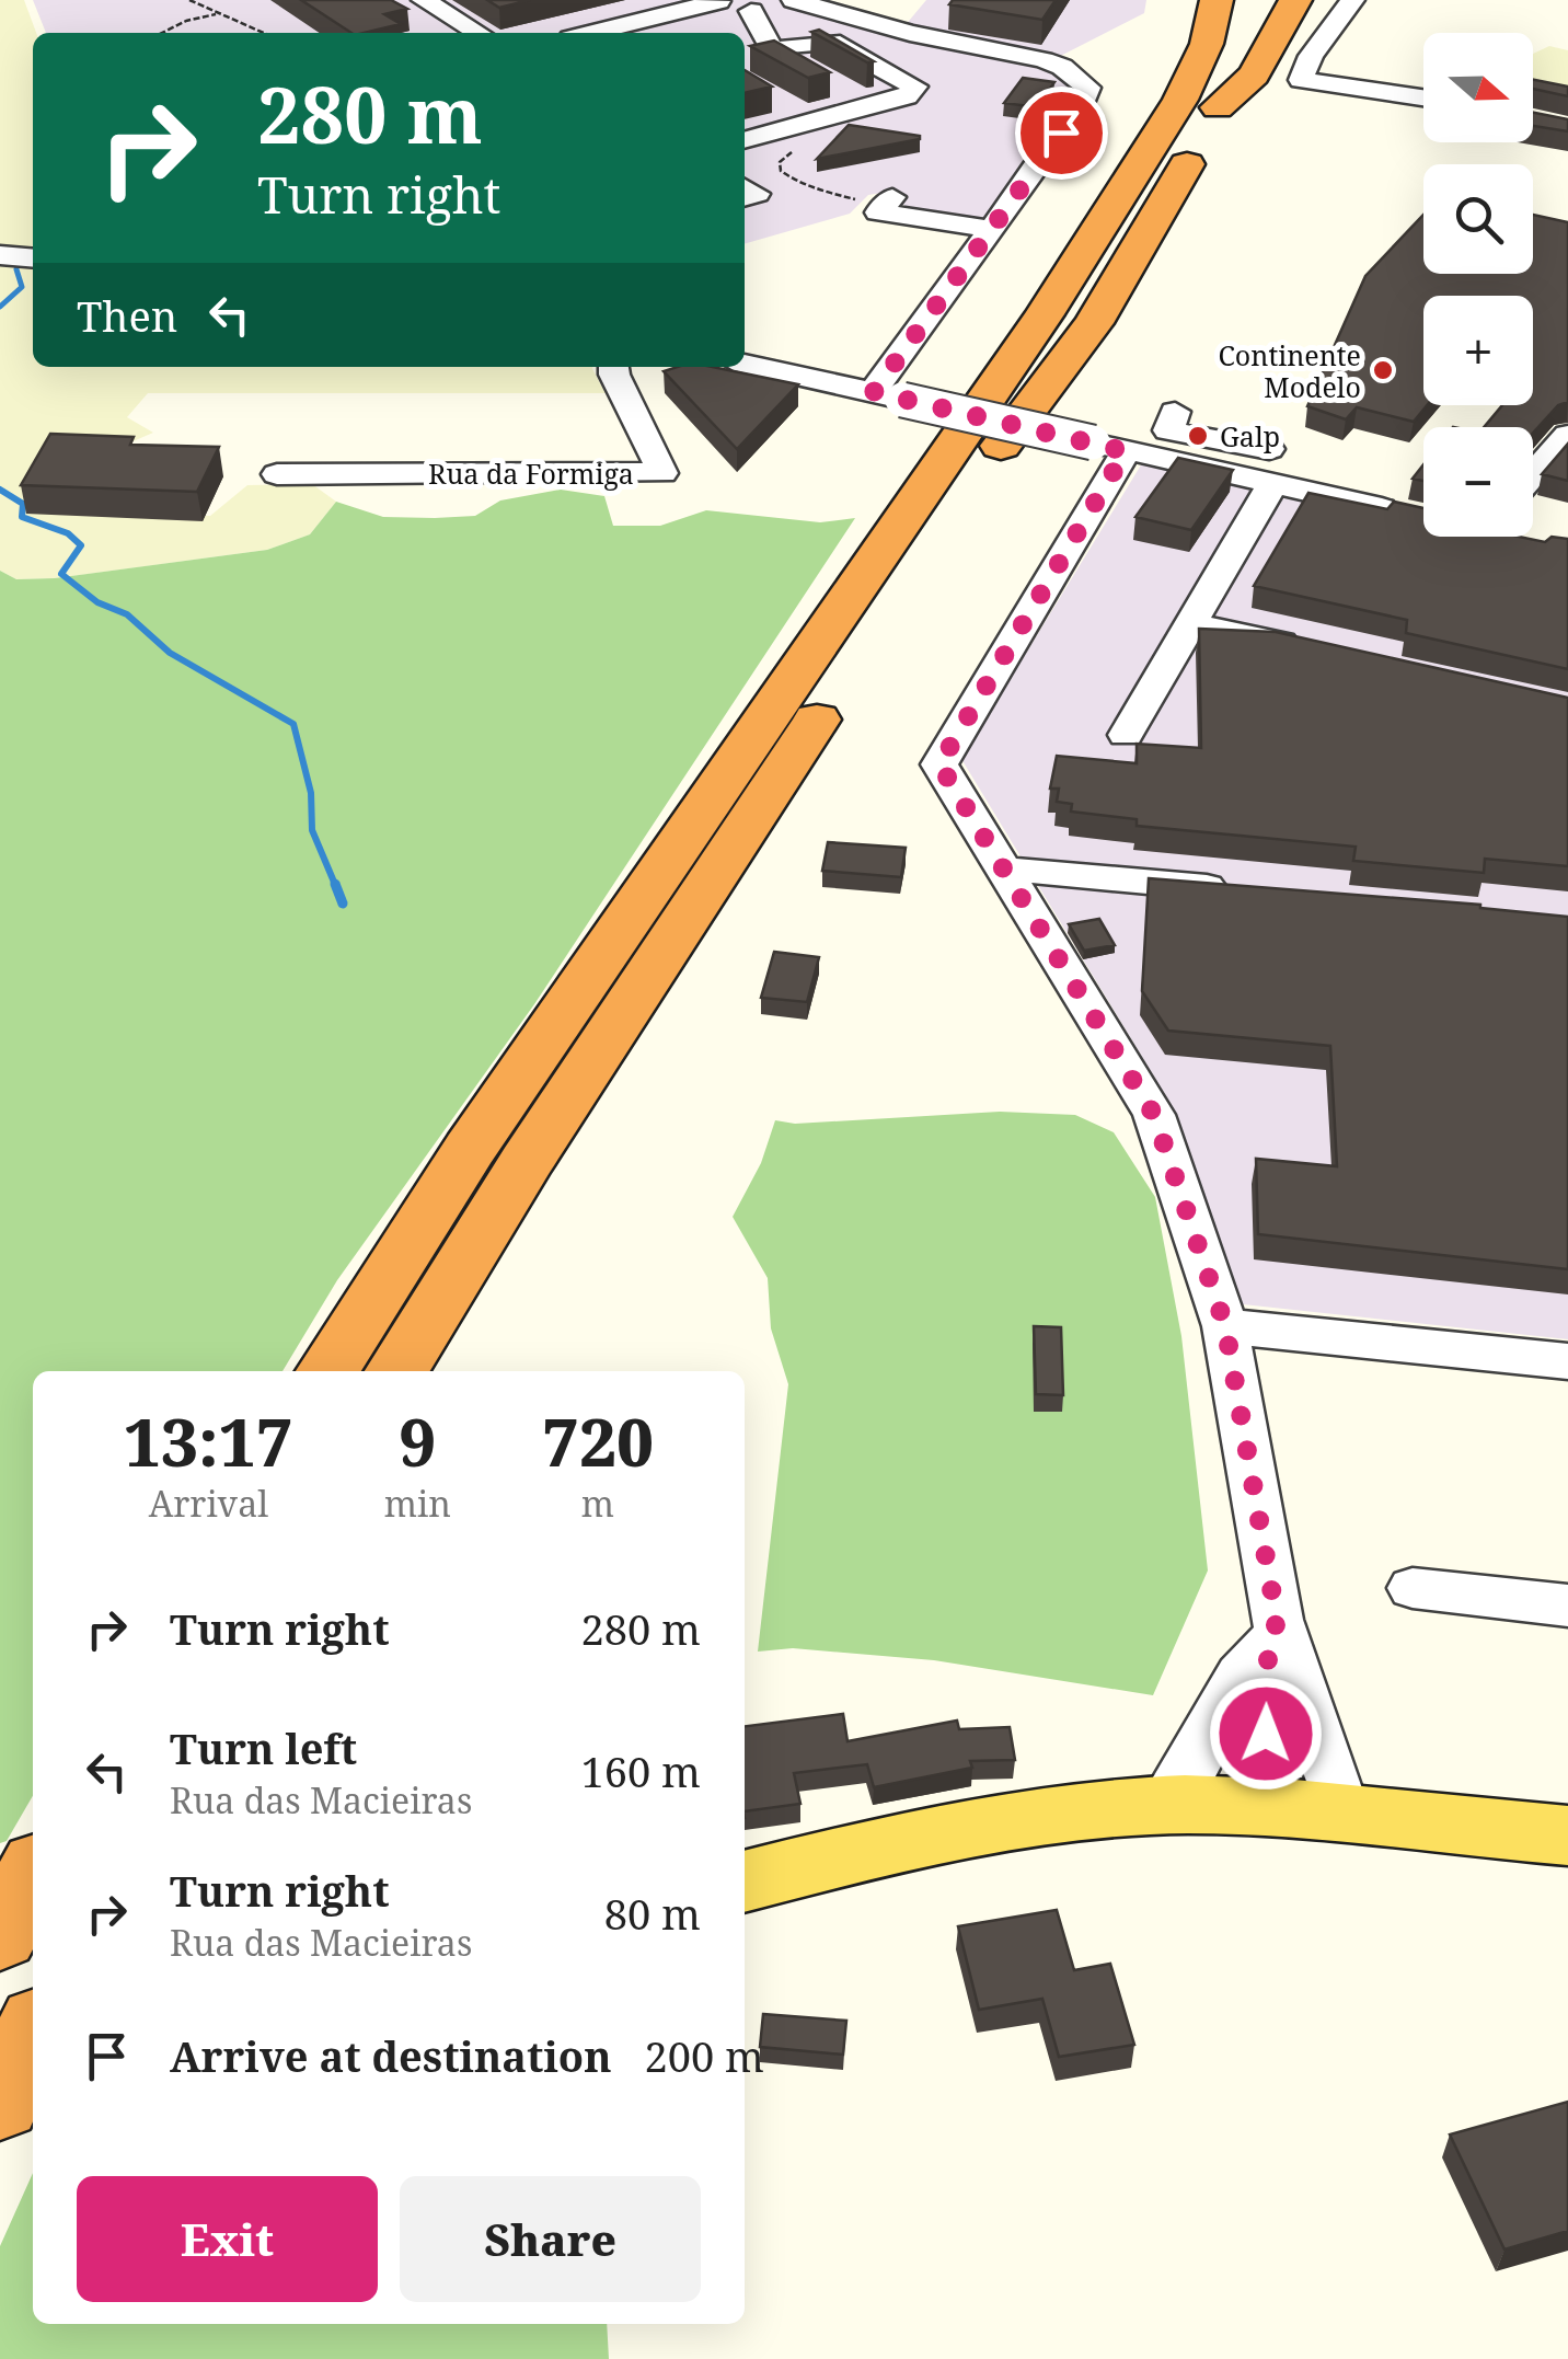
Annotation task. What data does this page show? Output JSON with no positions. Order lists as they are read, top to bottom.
{
  "streets": {
    "street": ["Rua da Formiga"]
  },
  "places": ["Continente Modelo", "Galp"],
  "north": "right",
  "page": {
    "map_buttons": ["+", "−"],
    "turn": ["280 m", "Turn right"],
    "then": "Then",
    "eta": [
      "13:17",
      "Arrival",
      "9",
      "min",
      "720",
      "m"
    ],
    "list": [
      {
        "name": "Turn right",
        "value": "280 m"
      },
      {
        "name": "Turn left",
        "note": "Rua das Macieiras",
        "value": "160 m"
      },
      {
        "name": "Turn right",
        "note": "Rua das Macieiras",
        "value": "80 m"
      },
      {
        "name": "Arrive at destination",
        "value": "200 m"
      }
    ],
    "buttons": ["Exit", "Share"]
  }
}
